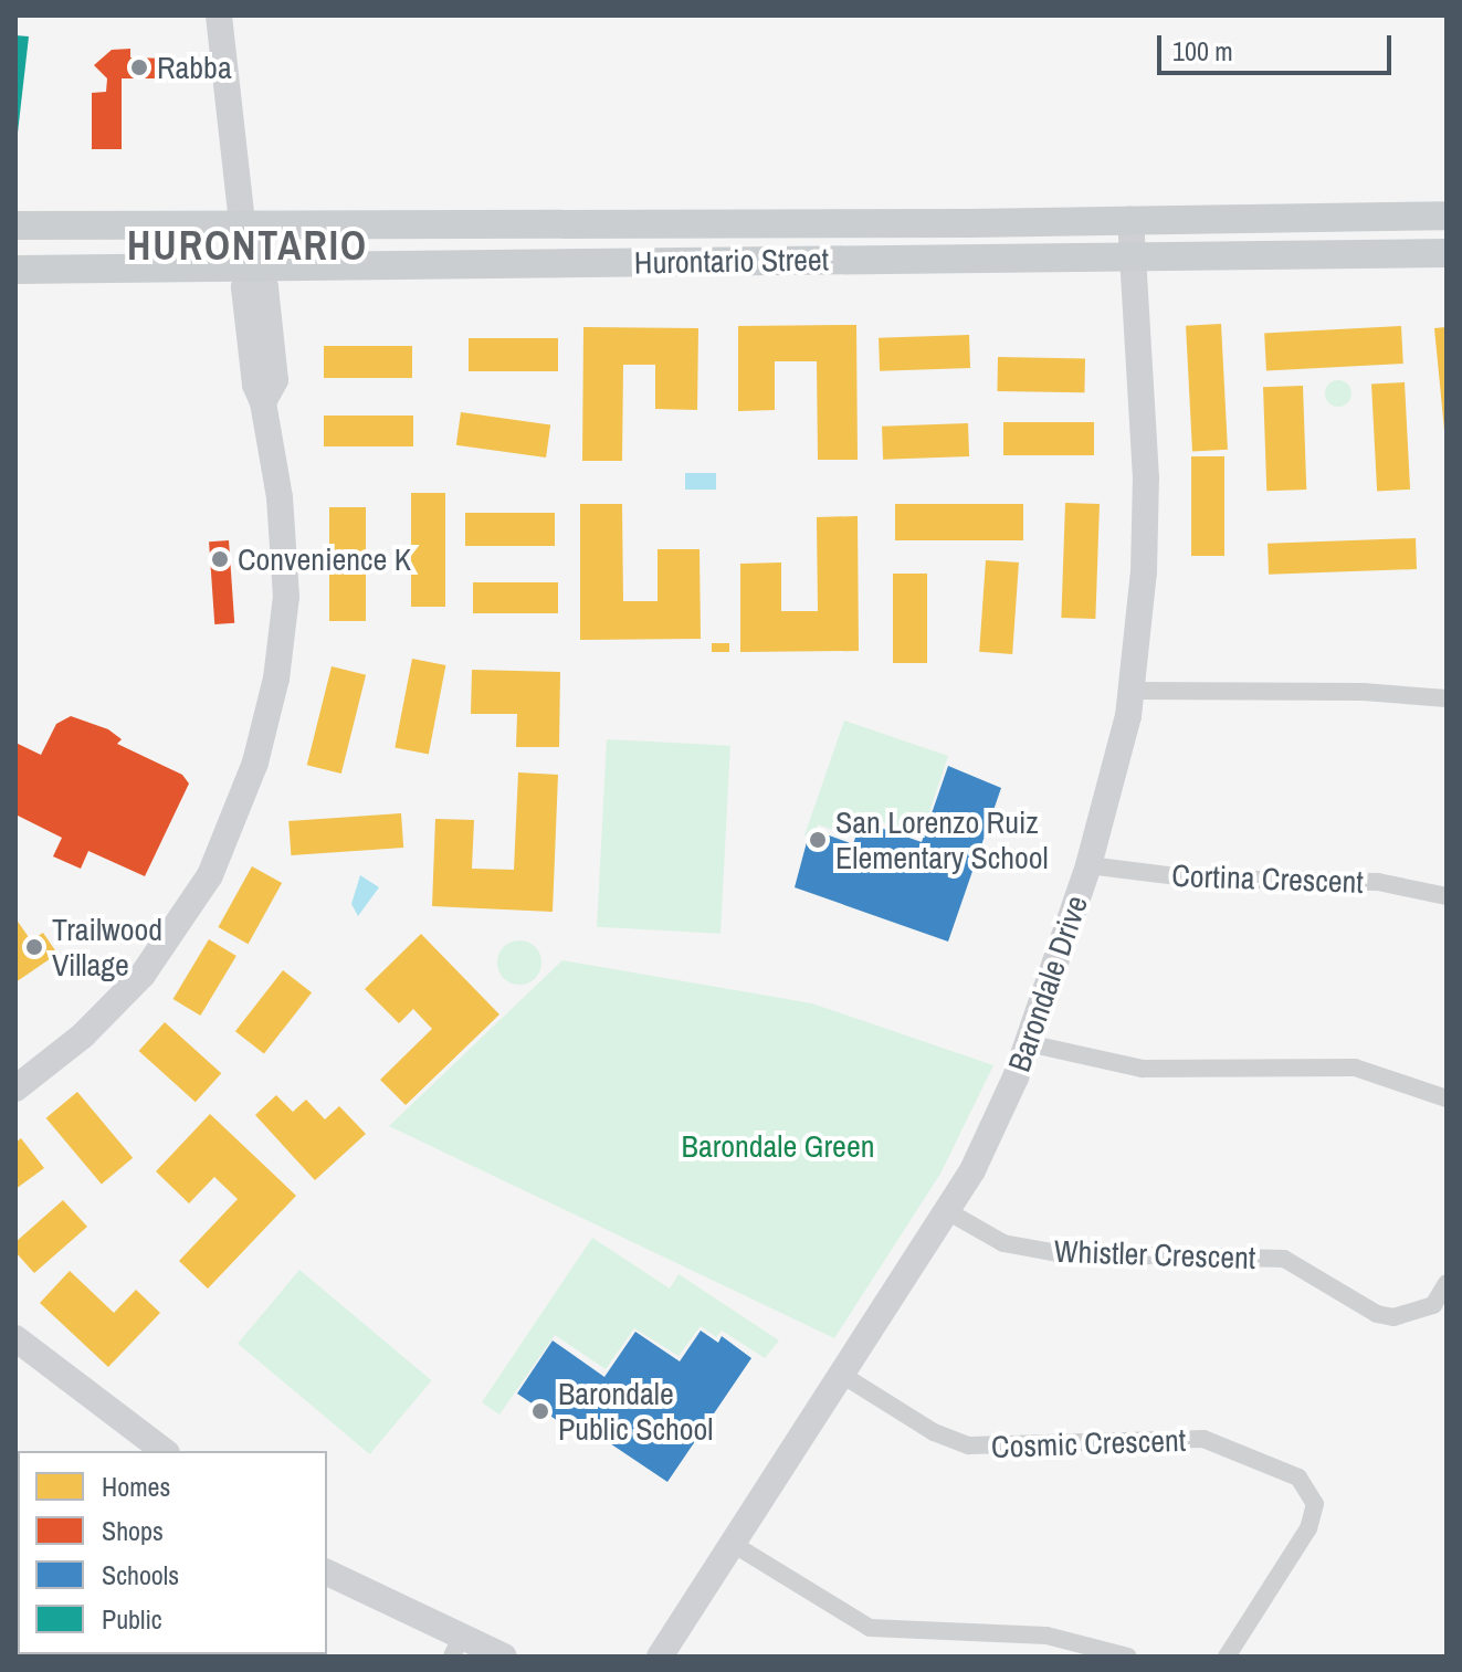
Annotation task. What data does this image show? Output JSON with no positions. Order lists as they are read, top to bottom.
{
  "streets": {
    "main road": ["Hurontario Street"],
    "street": [
      "Cortina Crescent",
      "Barondale Drive",
      "Whistler Crescent",
      "Cosmic Crescent"
    ]
  },
  "crossings": [
    ["Hurontario Street", "Barondale Drive"],
    ["Cortina Crescent", "Barondale Drive"],
    ["Barondale Drive", "Whistler Crescent"],
    ["Barondale Drive", "Cosmic Crescent"]
  ],
  "districts": ["HURONTARIO"],
  "parks": ["Barondale Green"],
  "places": [
    "Rabba",
    "Convenience K",
    "San Lorenzo Ruiz Elementary School",
    "Trailwood Village",
    "Barondale Public School"
  ],
  "legend": [
    "Homes",
    "Shops",
    "Schools",
    "Public"
  ],
  "scale_bar": "100 m"
}
